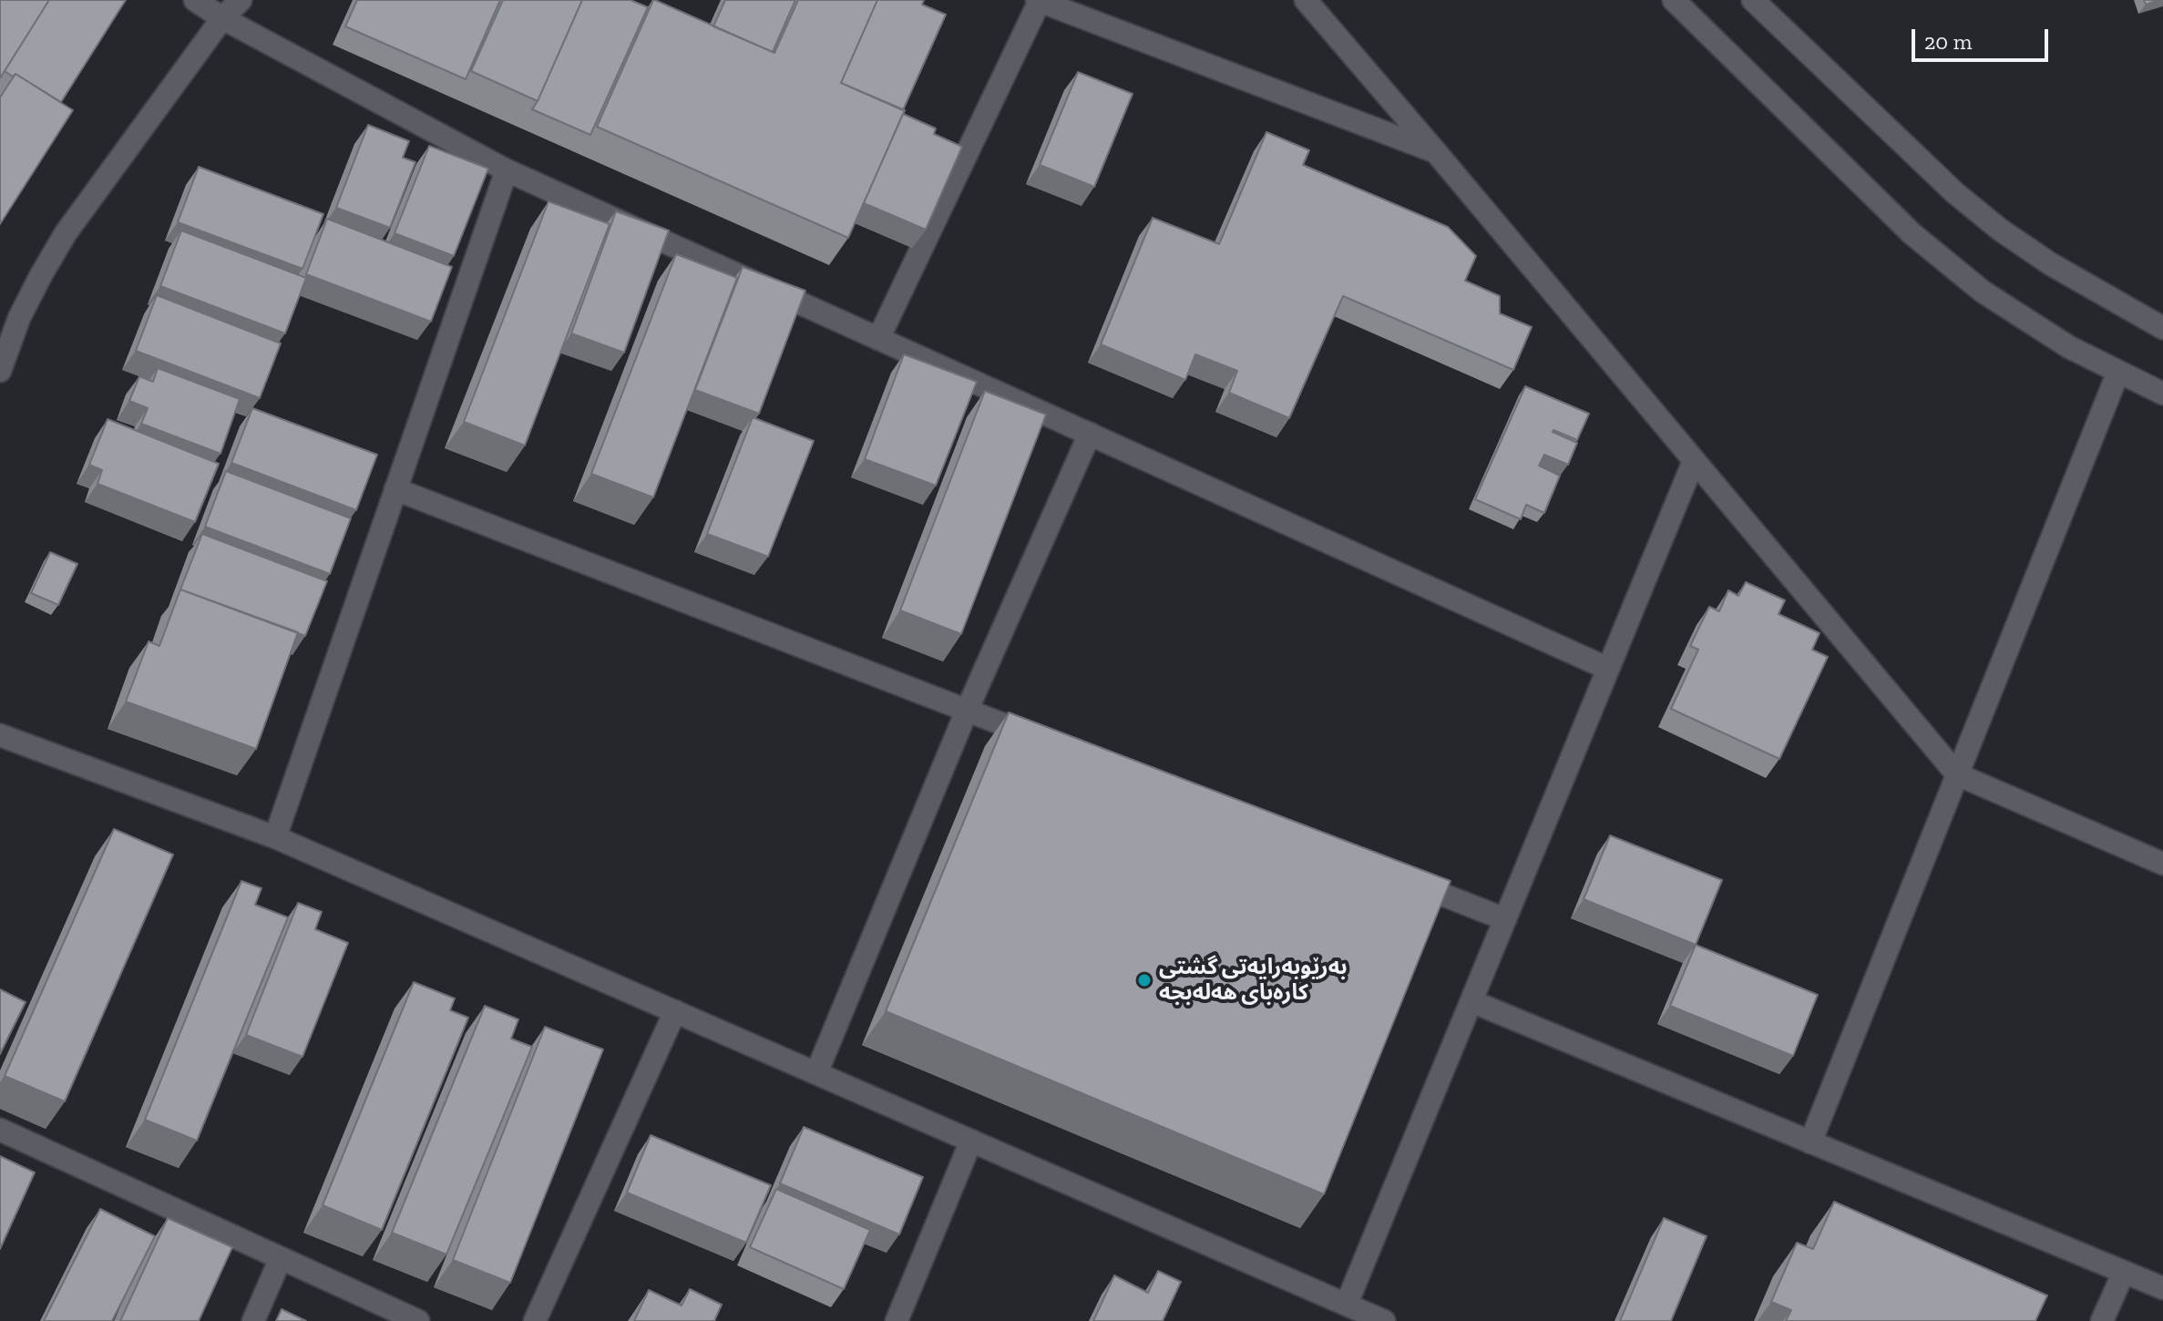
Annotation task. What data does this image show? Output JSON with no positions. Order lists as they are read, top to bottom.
{
  "places": ["بەرێوبەرایەتی گشتی کارەبای هەلەبجە"],
  "scale_bar": "20 m"
}
